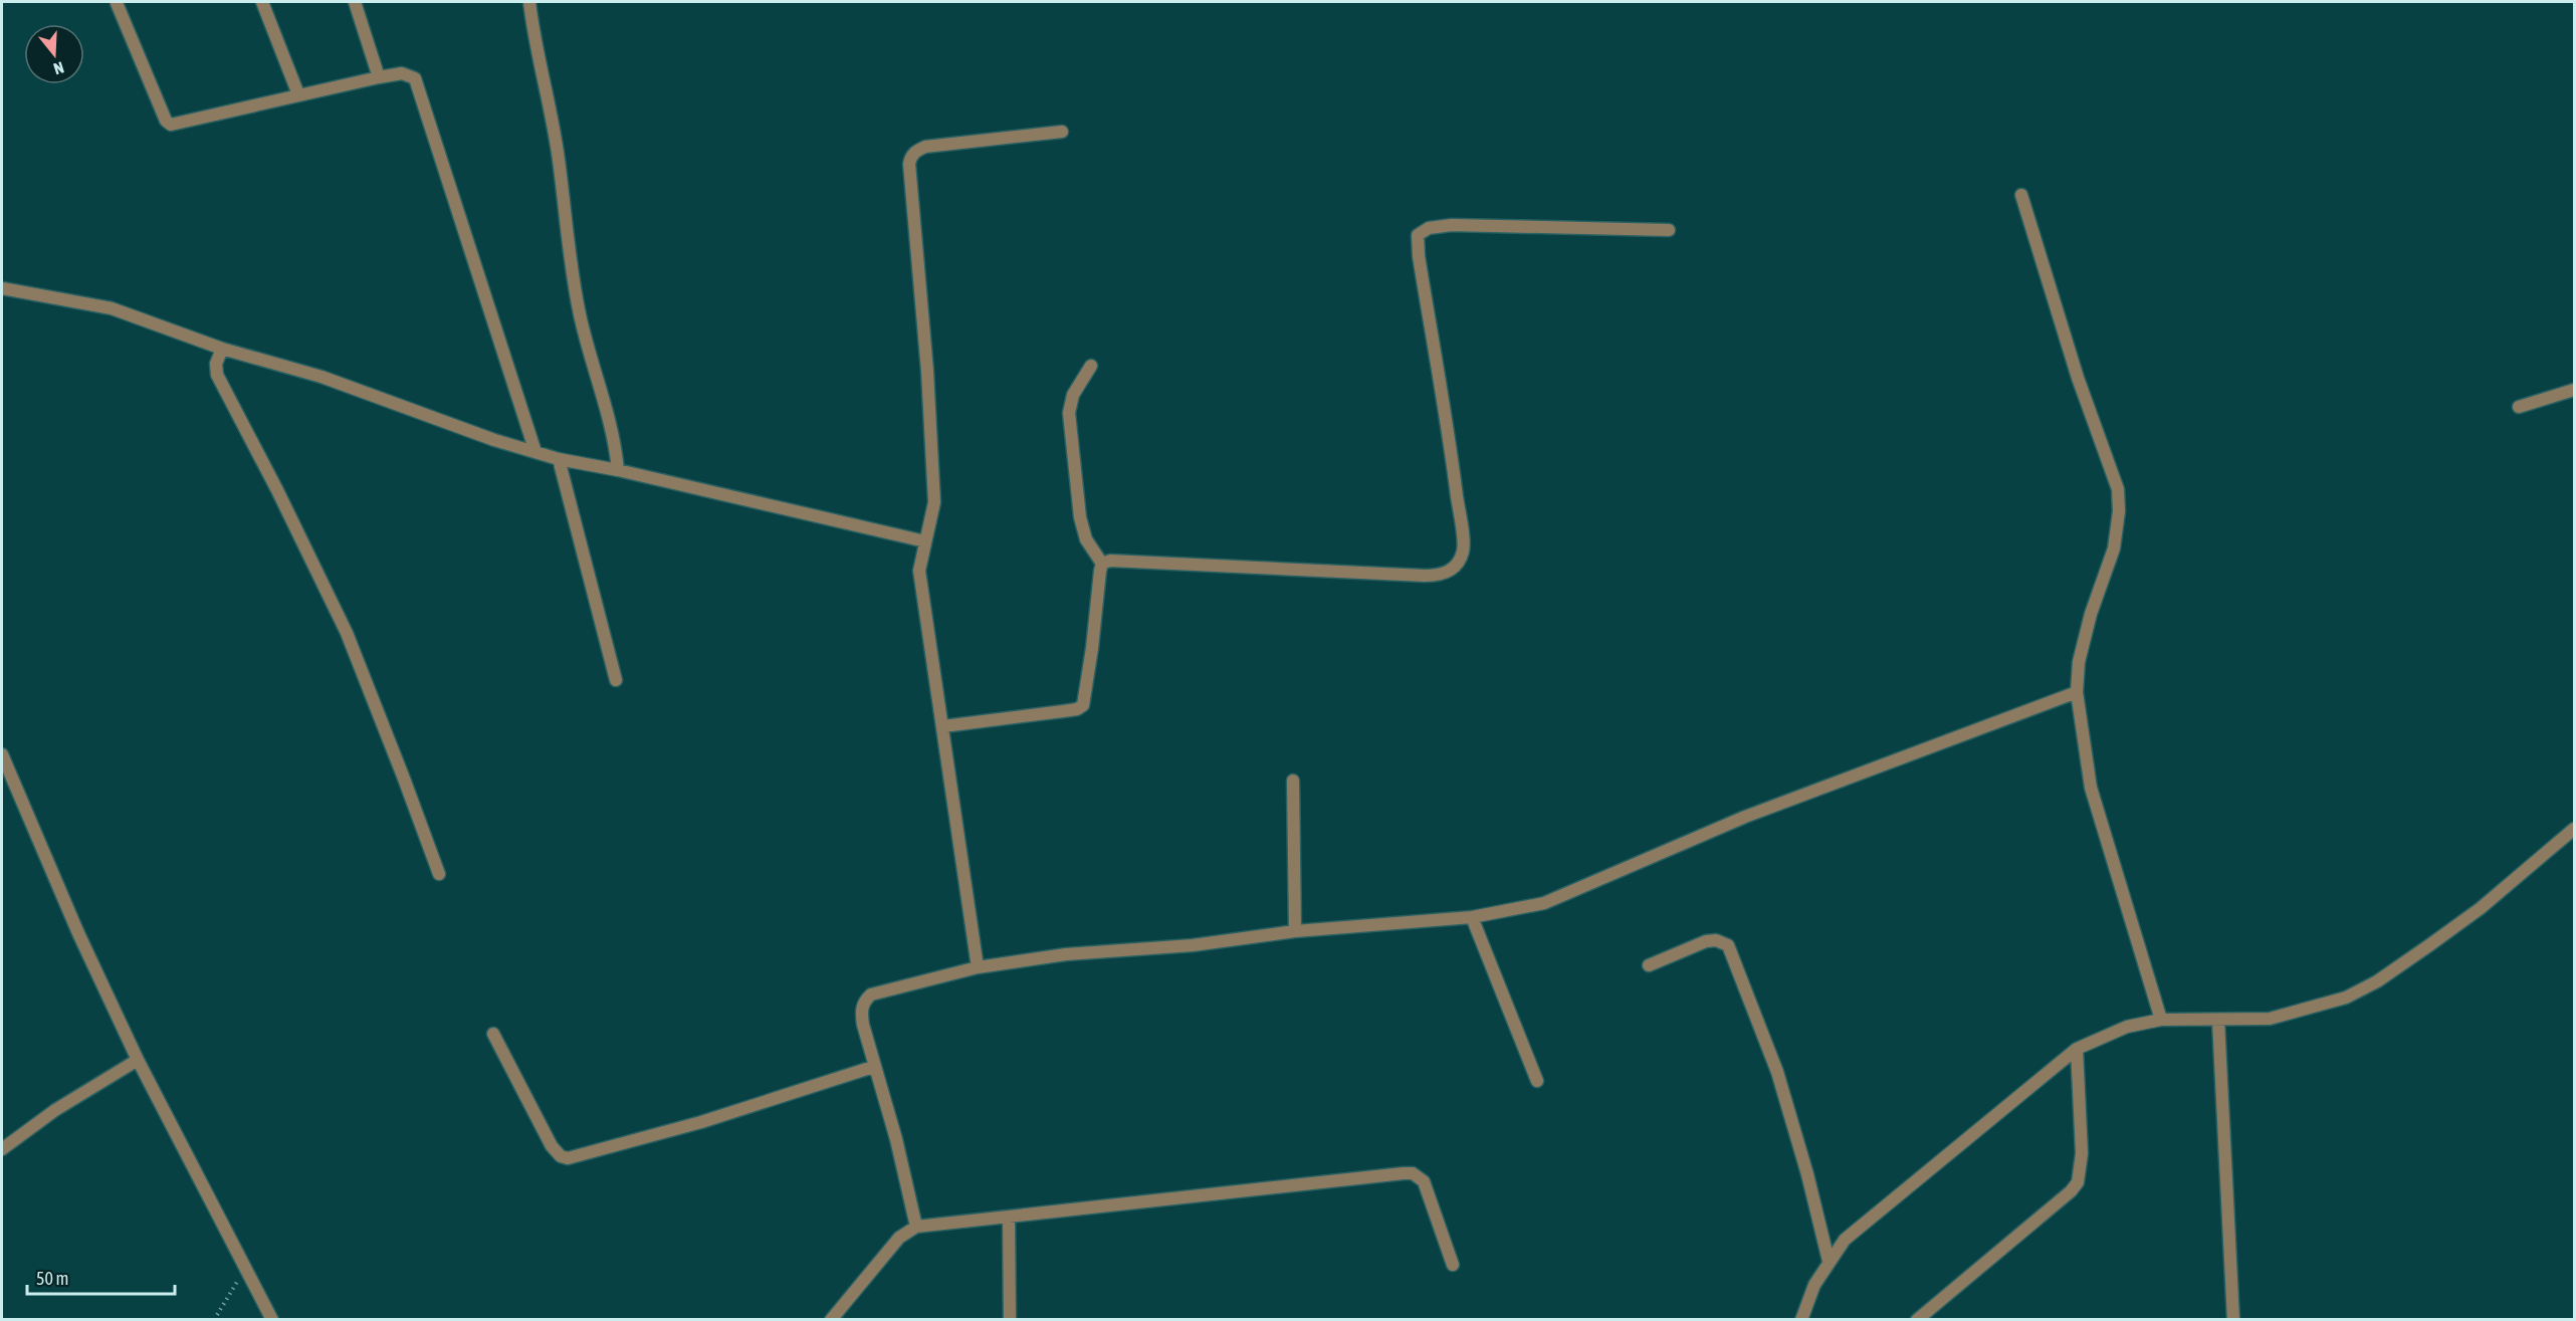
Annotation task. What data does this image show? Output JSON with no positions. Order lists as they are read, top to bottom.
{
  "scale_bar": "50 m",
  "north": "bottom"
}
